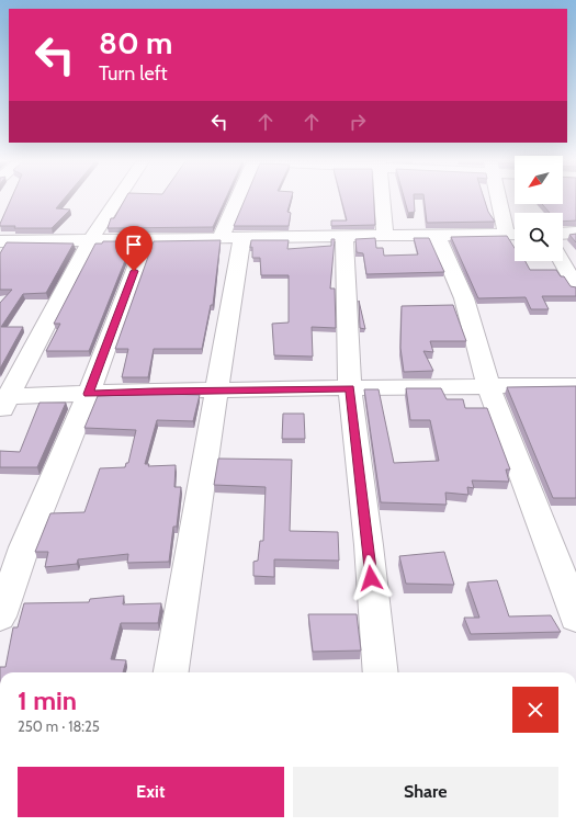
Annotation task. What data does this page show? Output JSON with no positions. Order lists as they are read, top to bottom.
{
  "north": "bottom left",
  "page": {
    "turn": ["80 m", "Turn left"],
    "heading": ["1 min", "250 m · 18:25"],
    "buttons": ["Exit", "Share"]
  }
}
